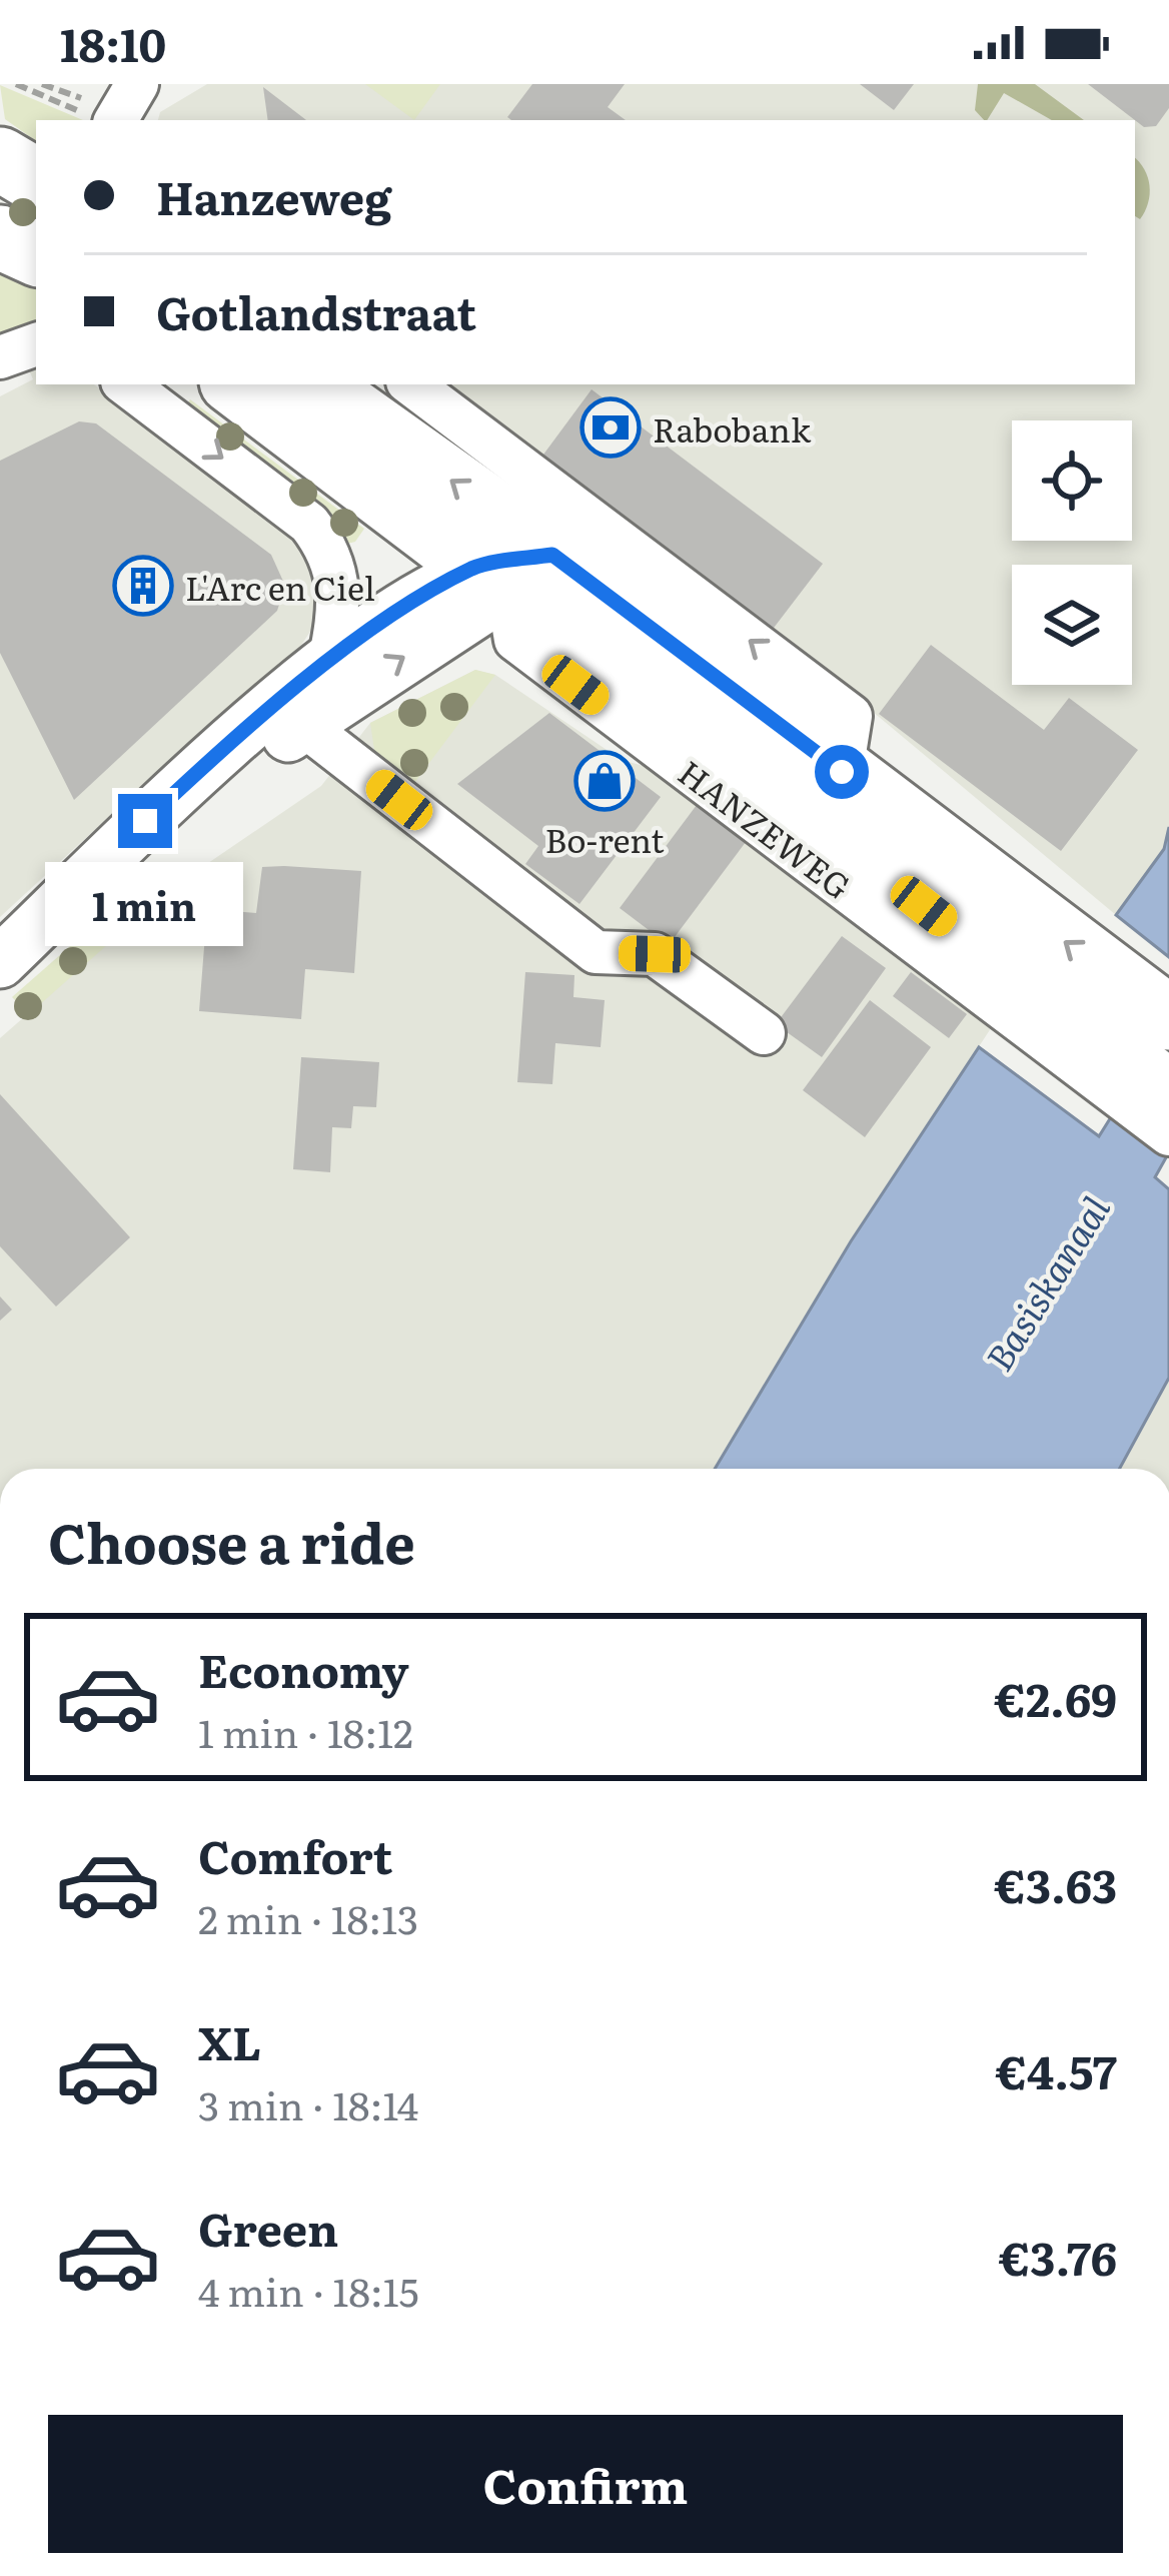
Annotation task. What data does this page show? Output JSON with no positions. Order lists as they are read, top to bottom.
{
  "streets": {
    "main road": ["HANZEWEG"]
  },
  "water": ["Basiskanaal"],
  "places": {
    "bank": ["Rabobank"],
    "building": ["L'Arc en Ciel"],
    "shop": ["Bo-rent"]
  },
  "page": {
    "status": "18:10",
    "banner": ["Hanzeweg", "Gotlandstraat"],
    "bubble": "1 min",
    "heading": "Choose a ride",
    "list": [
      {
        "name": "Economy",
        "note": "1 min · 18:12",
        "value": "€2.69"
      },
      {
        "name": "Comfort",
        "note": "2 min · 18:13",
        "value": "€3.63"
      },
      {
        "name": "XL",
        "note": "3 min · 18:14",
        "value": "€4.57"
      },
      {
        "name": "Green",
        "note": "4 min · 18:15",
        "value": "€3.76"
      }
    ],
    "buttons": "Confirm"
  }
}
